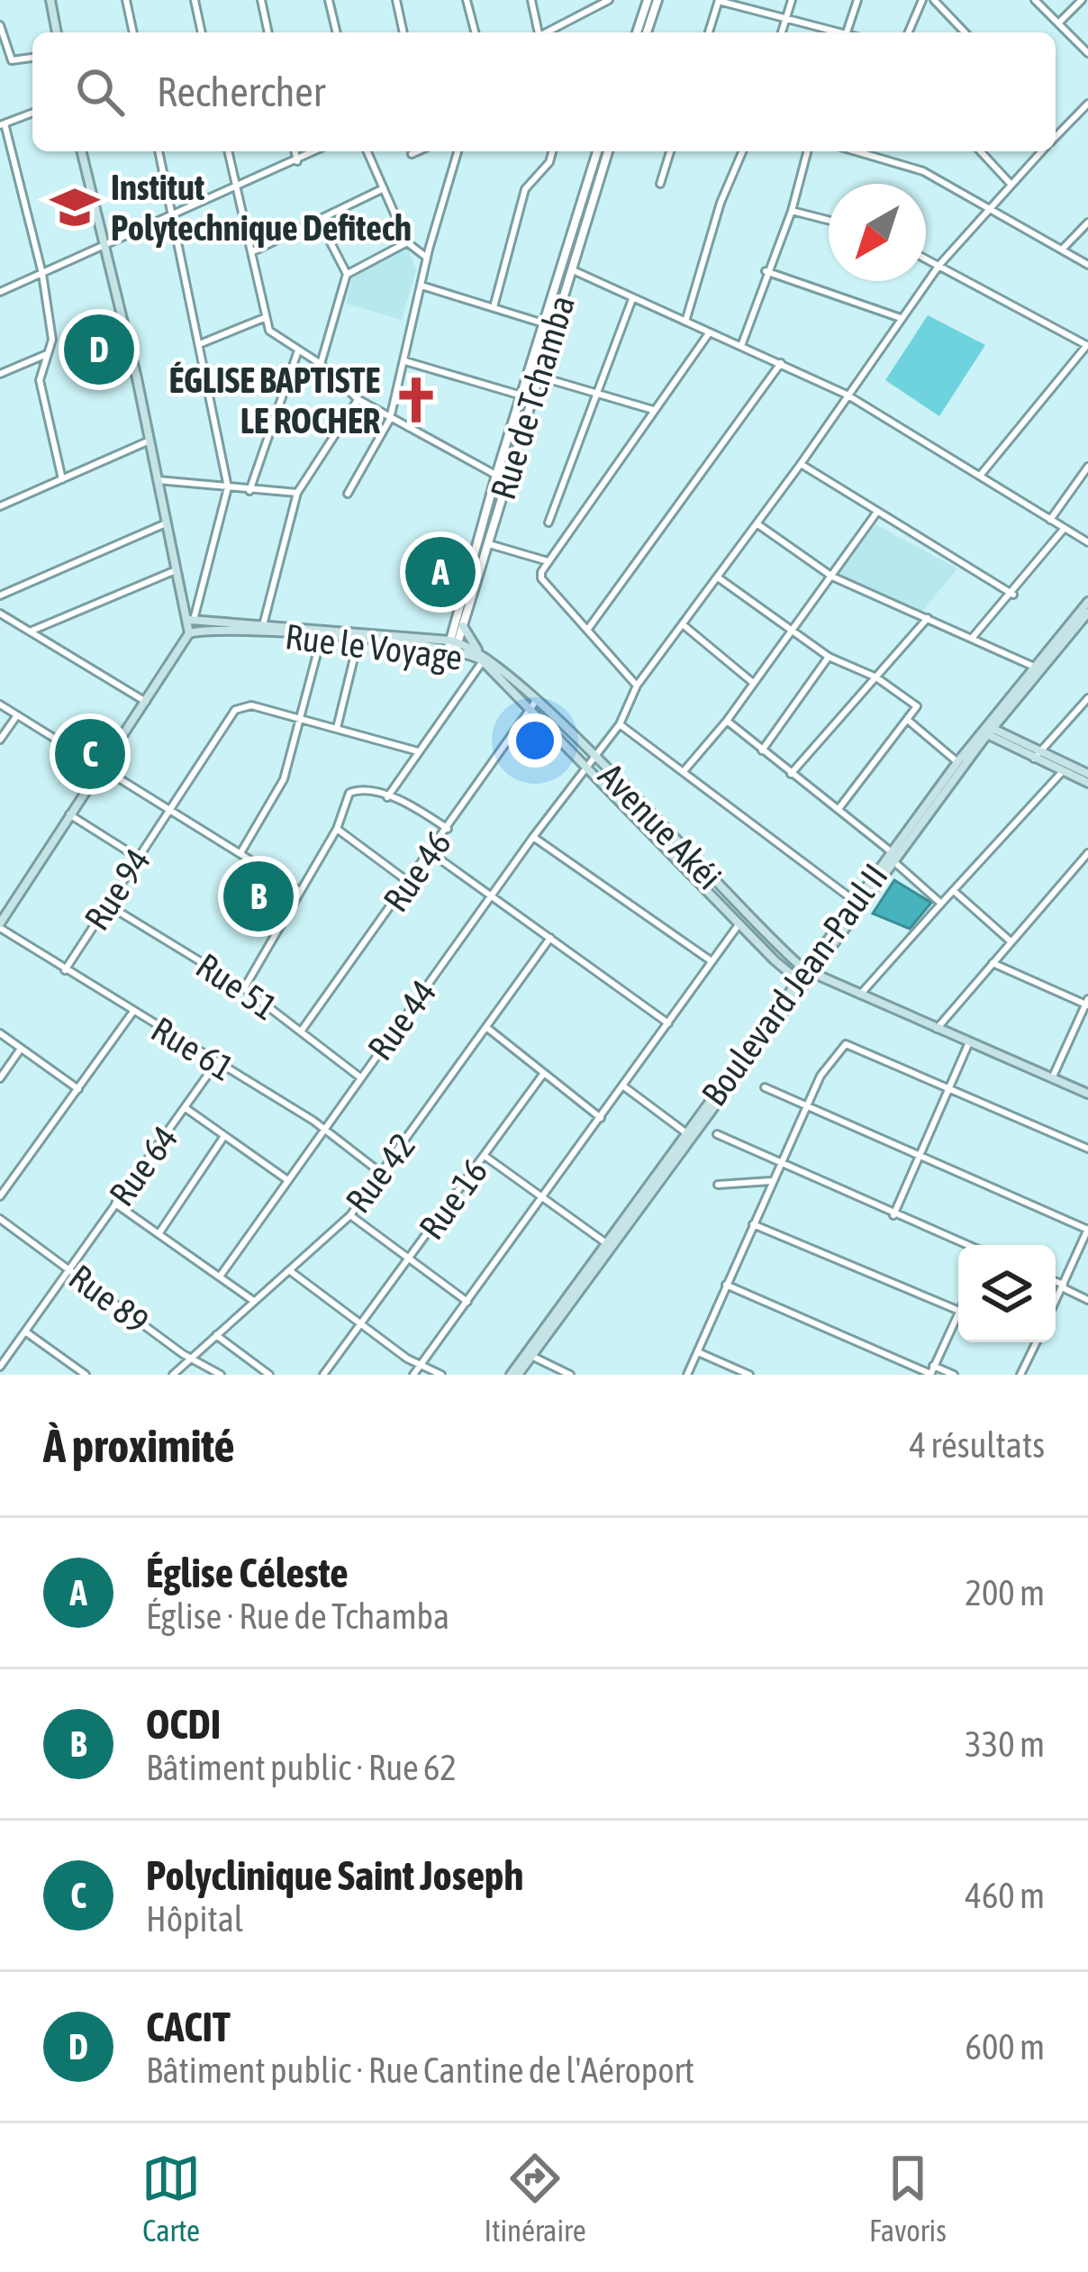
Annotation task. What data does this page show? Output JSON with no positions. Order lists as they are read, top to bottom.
{
  "streets": {
    "main road": ["Rue le Voyage", "Avenue Akéi", "Boulevard Jean-Paul II"],
    "street": [
      "Rue de Tchamba",
      "Rue 46",
      "Rue 94",
      "Rue 51",
      "Rue 44",
      "Rue 61",
      "Rue 64",
      "Rue 42",
      "Rue 16",
      "Rue 89"
    ]
  },
  "crossings": [
    ["Rue de Tchamba", "Rue le Voyage"],
    ["Rue le Voyage", "Avenue Akéi"],
    ["Rue le Voyage", "Rue 46"],
    ["Rue le Voyage", "Boulevard Jean-Paul II"],
    ["Rue le Voyage", "Rue 44"],
    ["Avenue Akéi", "Rue 46"],
    ["Avenue Akéi", "Boulevard Jean-Paul II"],
    ["Avenue Akéi", "Rue 44"],
    ["Rue 46", "Rue 51"],
    ["Rue 94", "Rue 51"],
    ["Rue 94", "Rue 61"],
    ["Rue 51", "Rue 44"],
    ["Rue 44", "Rue 61"],
    ["Rue 61", "Rue 64"],
    ["Rue 61", "Rue 42"],
    ["Rue 64", "Rue 89"],
    ["Rue 42", "Rue 89"]
  ],
  "places": {
    "school or university": ["Institut Polytechnique Defitech"],
    "church": ["ÉGLISE BAPTISTE LE ROCHER"]
  },
  "north": "bottom left",
  "page": {
    "search": "Rechercher",
    "pins": [
      "D",
      "A",
      "C",
      "B"
    ],
    "heading": ["À proximité", "4 résultats"],
    "list": [
      {
        "mark": "A",
        "name": "Église Céleste",
        "note": "Église · Rue de Tchamba",
        "value": "200 m"
      },
      {
        "mark": "B",
        "name": "OCDI",
        "note": "Bâtiment public · Rue 62",
        "value": "330 m"
      },
      {
        "mark": "C",
        "name": "Polyclinique Saint Joseph",
        "note": "Hôpital",
        "value": "460 m"
      },
      {
        "mark": "D",
        "name": "CACIT",
        "note": "Bâtiment public · Rue Cantine de l'Aéroport",
        "value": "600 m"
      }
    ],
    "nav": ["Carte", "Itinéraire", "Favoris"]
  }
}
